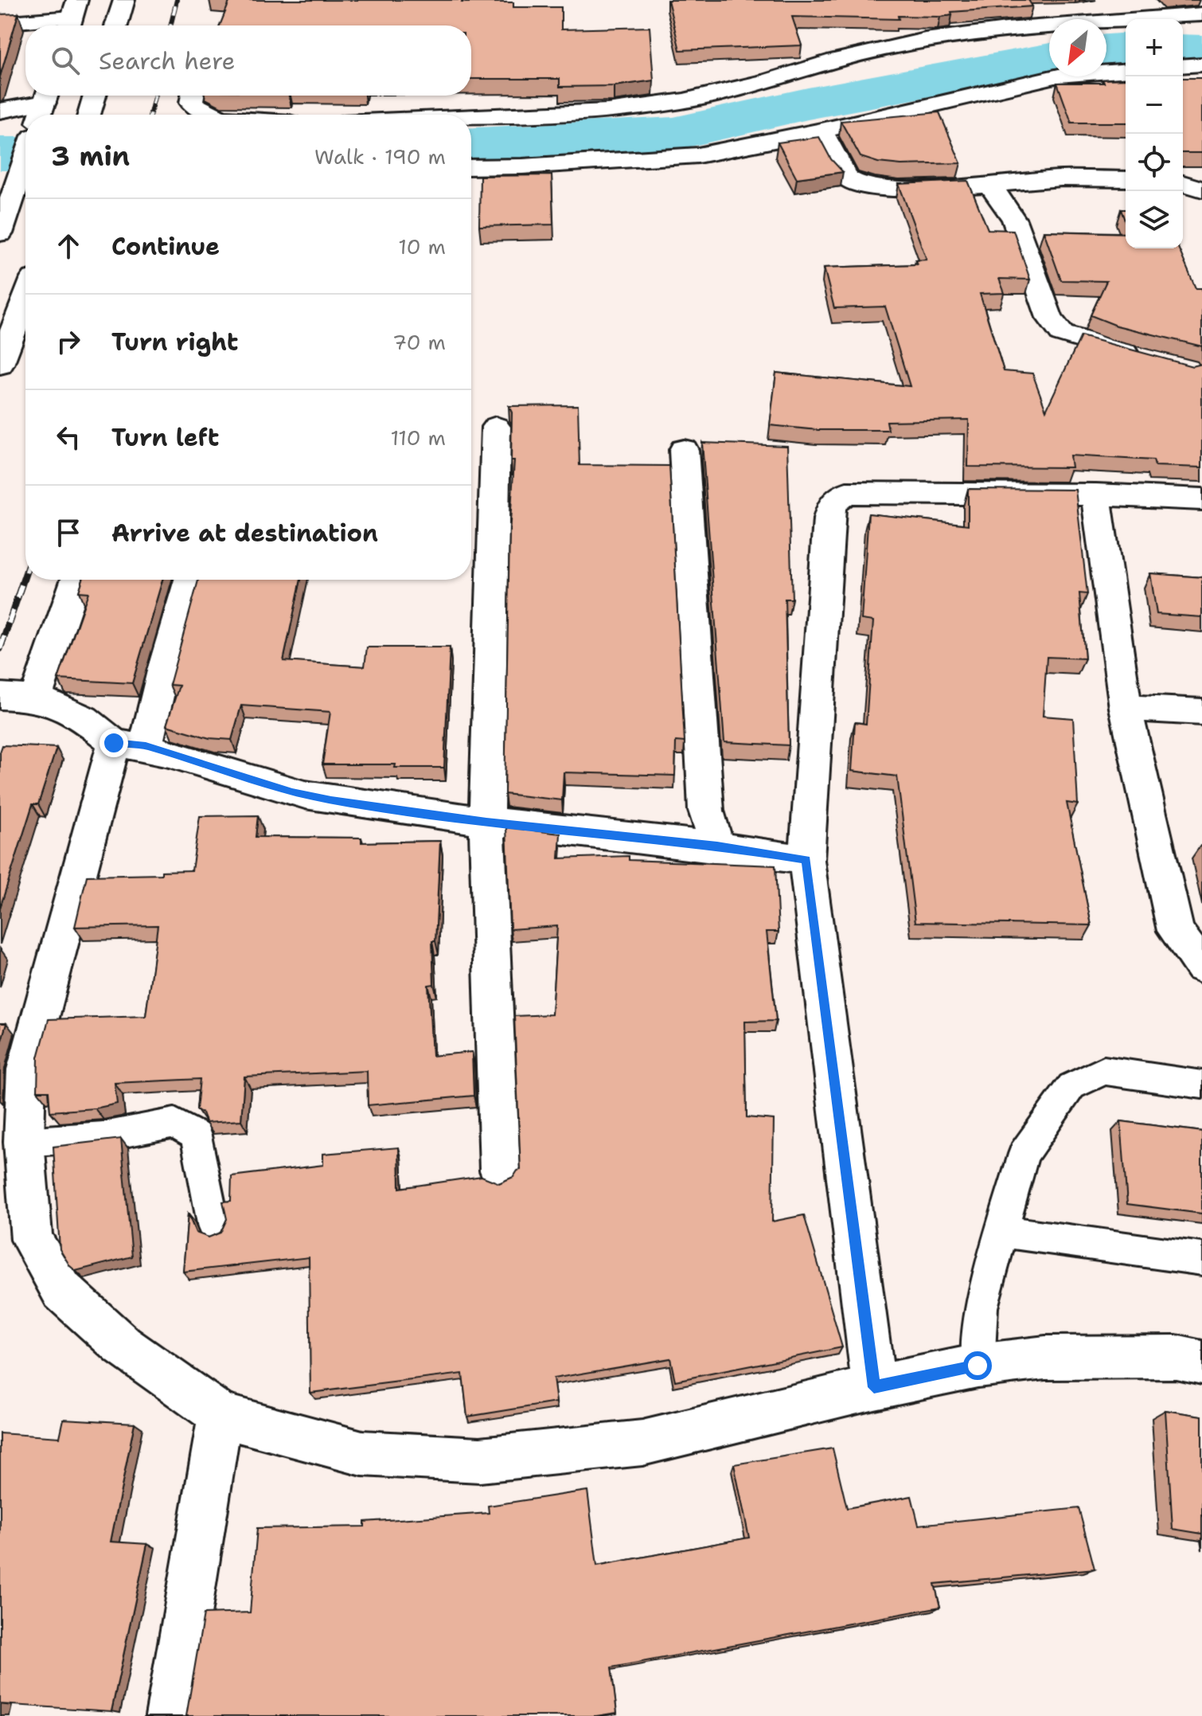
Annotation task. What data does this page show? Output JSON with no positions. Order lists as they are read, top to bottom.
{
  "north": "bottom left",
  "page": {
    "map_buttons": ["+", "−"],
    "search": "Search here",
    "heading": ["3 min", "Walk · 190 m"],
    "list": [
      ["Continue", "10 m"],
      ["Turn right", "70 m"],
      ["Turn left", "110 m"],
      "Arrive at destination"
    ]
  }
}
